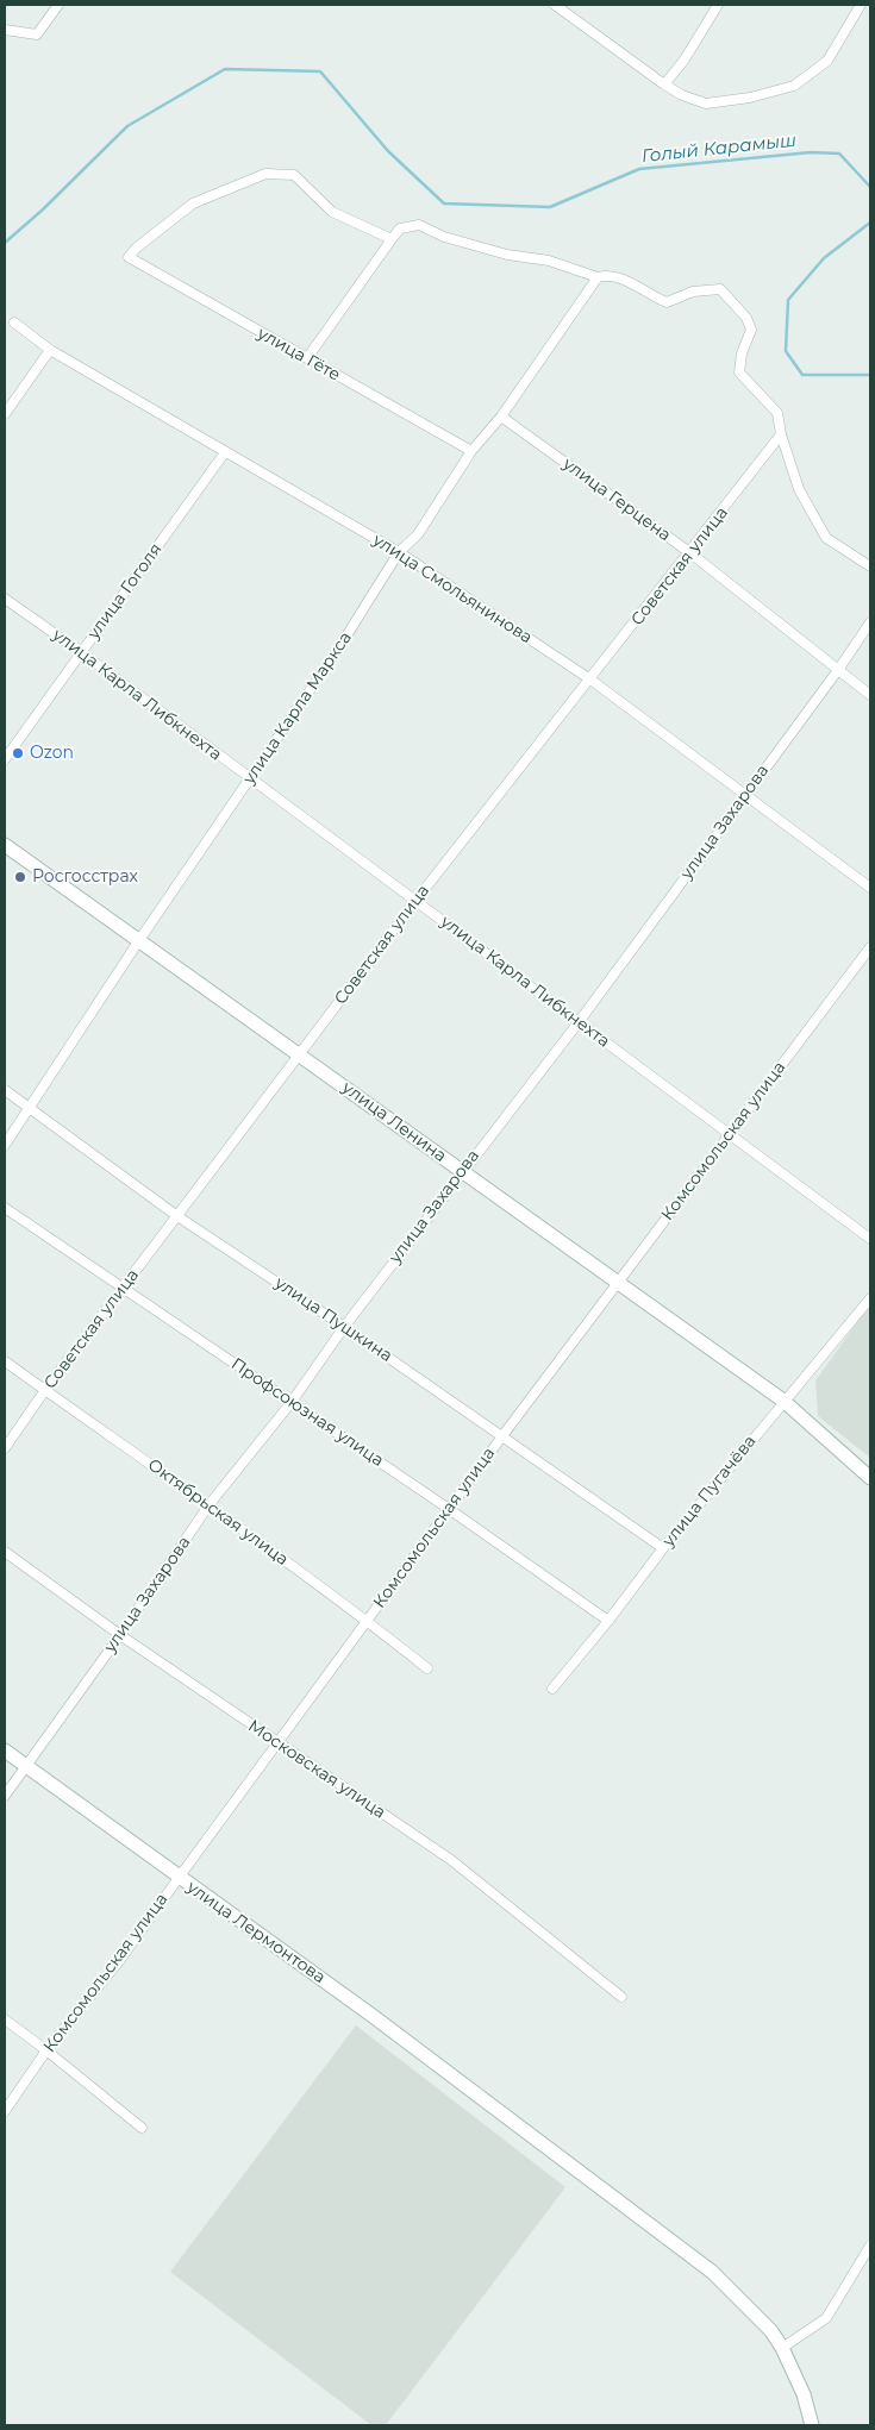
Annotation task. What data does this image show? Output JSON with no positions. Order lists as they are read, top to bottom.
{
  "streets": {
    "street": [
      "улица Гёте",
      "улица Герцена",
      "Советская улица",
      "улица Смольянинова",
      "улица Гоголя",
      "улица Карла Либкнехта",
      "улица Карла Маркса",
      "улица Захарова",
      "улица Ленина",
      "Комсомольская улица",
      "улица Пушкина",
      "Профсоюзная улица",
      "улица Пугачёва",
      "Октябрьская улица",
      "Московская улица",
      "улица Лермонтова"
    ]
  },
  "crossings": [
    ["улица Гёте", "улица Карла Маркса"],
    ["улица Герцена", "Советская улица"],
    ["улица Герцена", "улица Карла Маркса"],
    ["улица Герцена", "улица Захарова"],
    ["Советская улица", "улица Смольянинова"],
    ["Советская улица", "улица Карла Либкнехта"],
    ["Советская улица", "улица Ленина"],
    ["Советская улица", "улица Пушкина"],
    ["Советская улица", "Профсоюзная улица"],
    ["Советская улица", "Октябрьская улица"],
    ["улица Смольянинова", "улица Гоголя"],
    ["улица Смольянинова", "улица Карла Маркса"],
    ["улица Смольянинова", "улица Захарова"],
    ["улица Гоголя", "улица Карла Либкнехта"],
    ["улица Карла Либкнехта", "улица Карла Маркса"],
    ["улица Карла Либкнехта", "улица Захарова"],
    ["улица Карла Либкнехта", "Комсомольская улица"],
    ["улица Карла Маркса", "улица Ленина"],
    ["улица Карла Маркса", "улица Пушкина"],
    ["улица Захарова", "улица Ленина"],
    ["улица Захарова", "улица Пушкина"],
    ["улица Захарова", "Профсоюзная улица"],
    ["улица Захарова", "Октябрьская улица"],
    ["улица Захарова", "Московская улица"],
    ["улица Захарова", "улица Лермонтова"],
    ["улица Ленина", "Комсомольская улица"],
    ["улица Ленина", "улица Пугачёва"],
    ["Комсомольская улица", "улица Пушкина"],
    ["Комсомольская улица", "Профсоюзная улица"],
    ["Комсомольская улица", "Октябрьская улица"],
    ["Комсомольская улица", "Московская улица"],
    ["Комсомольская улица", "улица Лермонтова"],
    ["улица Пушкина", "улица Пугачёва"],
    ["Профсоюзная улица", "улица Пугачёва"]
  ],
  "water": ["Голый Карамыш"],
  "places": ["Ozon", "Росгосстрах"]
}
